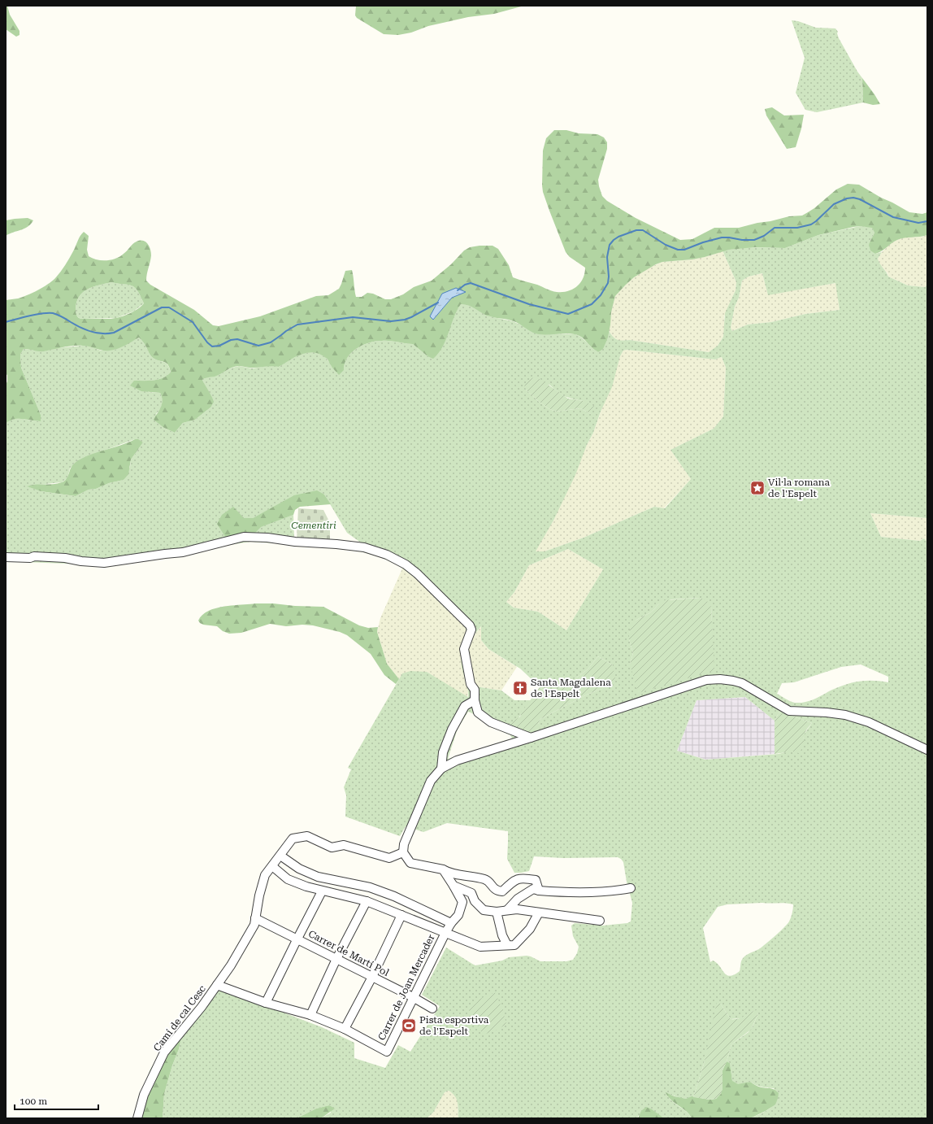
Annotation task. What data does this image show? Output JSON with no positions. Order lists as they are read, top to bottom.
{
  "streets": {
    "street": ["Carrer de Martí Pol", "Carrer de Joan Mercader", "Camí de cal Cesc"]
  },
  "crossings": [
    ["Carrer de Martí Pol", "Carrer de Joan Mercader"],
    ["Carrer de Martí Pol", "Camí de cal Cesc"]
  ],
  "parks": ["Cementiri"],
  "places": {
    "place": ["Vil·la romana de l'Espelt"],
    "church": ["Santa Magdalena de l'Espelt"],
    "sports": ["Pista esportiva de l'Espelt"]
  },
  "scale_bar": "100 m"
}
